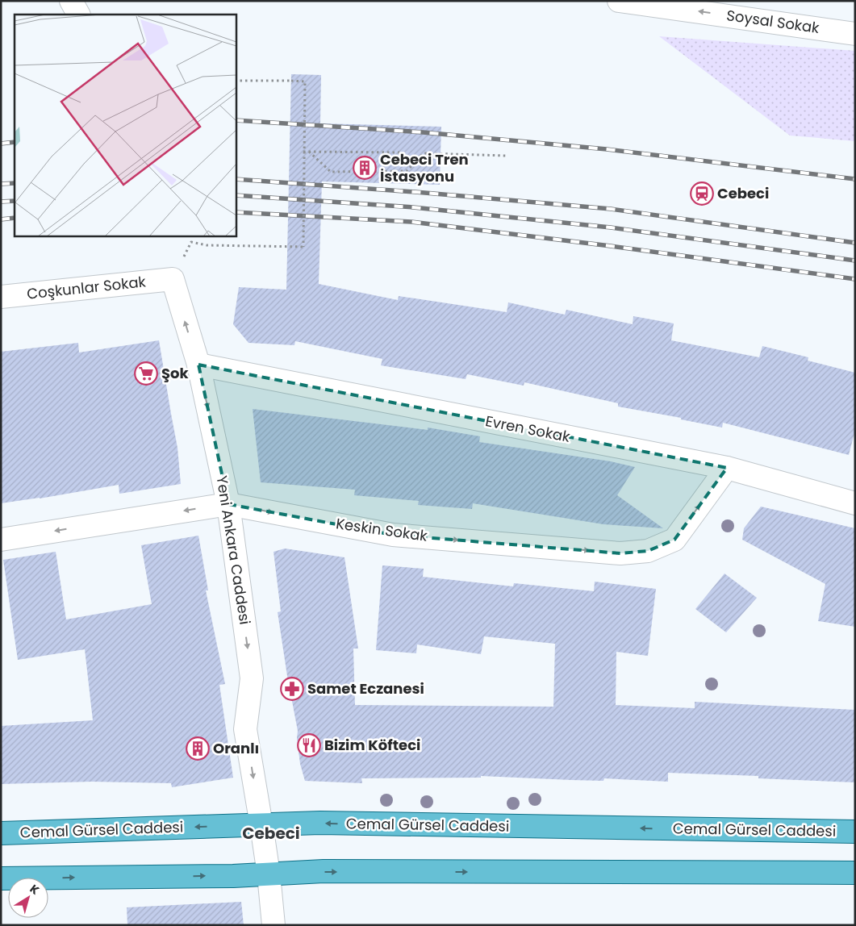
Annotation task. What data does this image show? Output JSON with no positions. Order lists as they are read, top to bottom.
{
  "streets": {
    "main road": ["Cemal Gürsel Caddesi"],
    "street": [
      "Soysal Sokak",
      "Coşkunlar Sokak",
      "Evren Sokak",
      "Keskin Sokak",
      "Yeni Ankara Caddesi"
    ]
  },
  "crossings": [
    ["Coşkunlar Sokak", "Yeni Ankara Caddesi"],
    ["Evren Sokak", "Keskin Sokak"],
    ["Evren Sokak", "Yeni Ankara Caddesi"],
    ["Keskin Sokak", "Yeni Ankara Caddesi"],
    ["Yeni Ankara Caddesi", "Cemal Gürsel Caddesi"]
  ],
  "one_way": ["Soysal Sokak"],
  "districts": ["Cebeci"],
  "places": {
    "building": ["Cebeci Tren İstasyonu", "Oranlı"],
    "station": ["Cebeci"],
    "supermarket": ["Şok"],
    "pharmacy": ["Samet Eczanesi"],
    "restaurant": ["Bizim Köfteci"]
  },
  "north": "top right"
}
